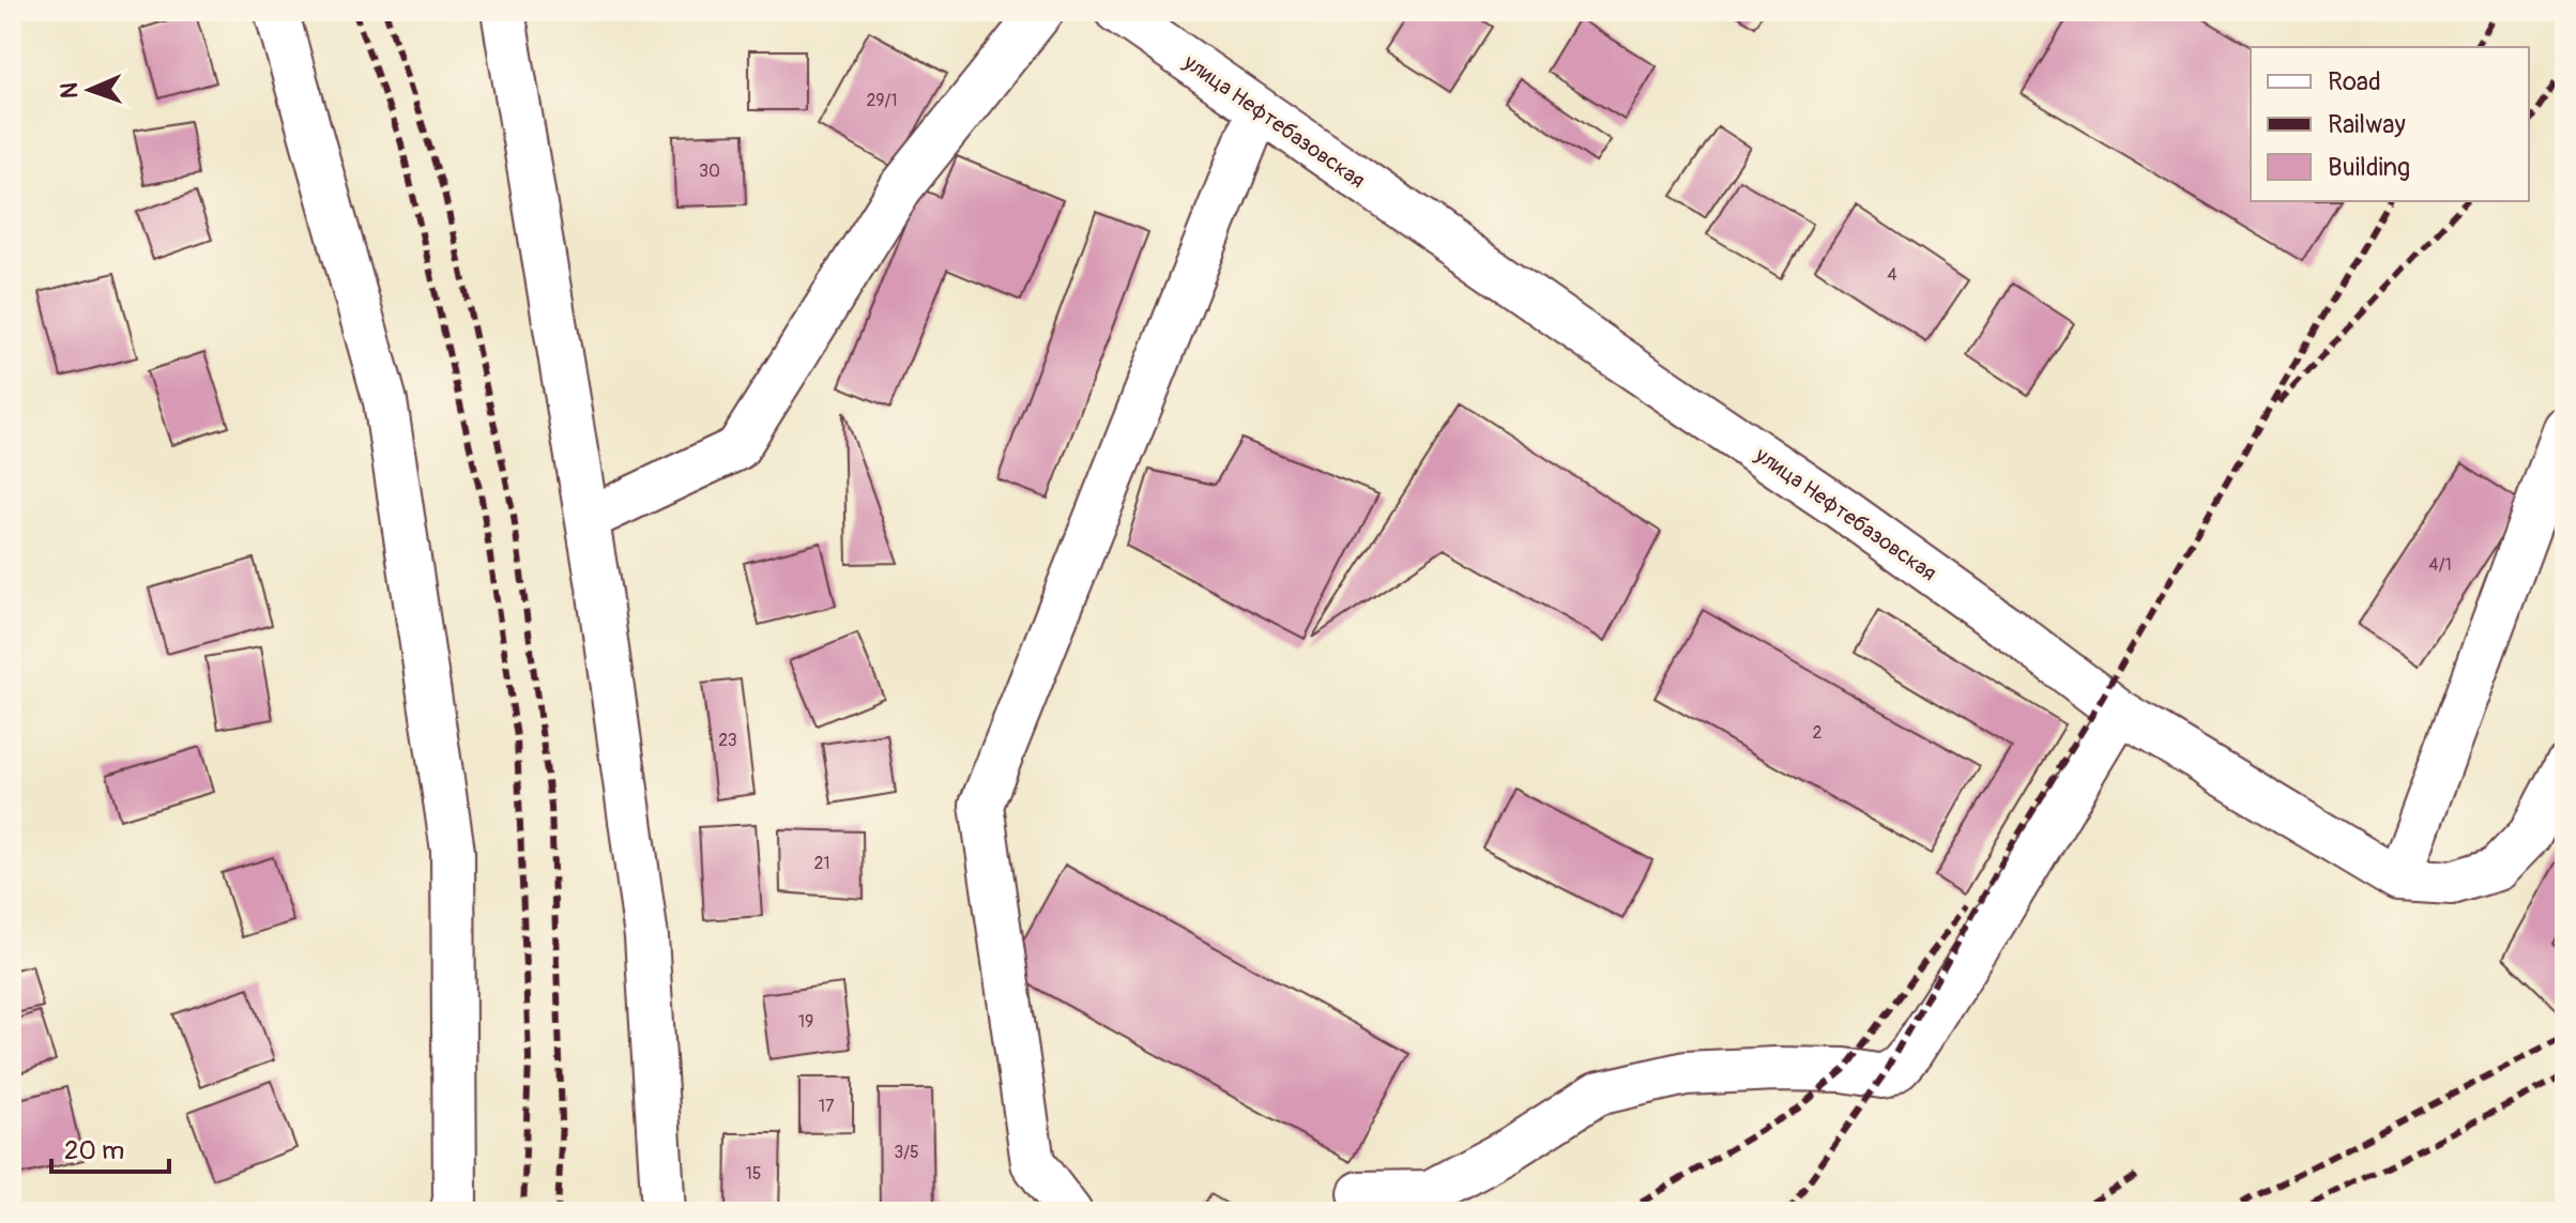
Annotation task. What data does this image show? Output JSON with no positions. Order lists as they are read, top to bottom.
{
  "streets": {
    "street": ["улица Нефтебазовская"]
  },
  "house_numbers": [
    "29/1",
    "30",
    "4",
    "4/1",
    "2",
    "23",
    "21",
    "19",
    "17",
    "3/5",
    "15"
  ],
  "legend": ["Road", "Railway", "Building"],
  "scale_bar": "20 m",
  "north": "left"
}
